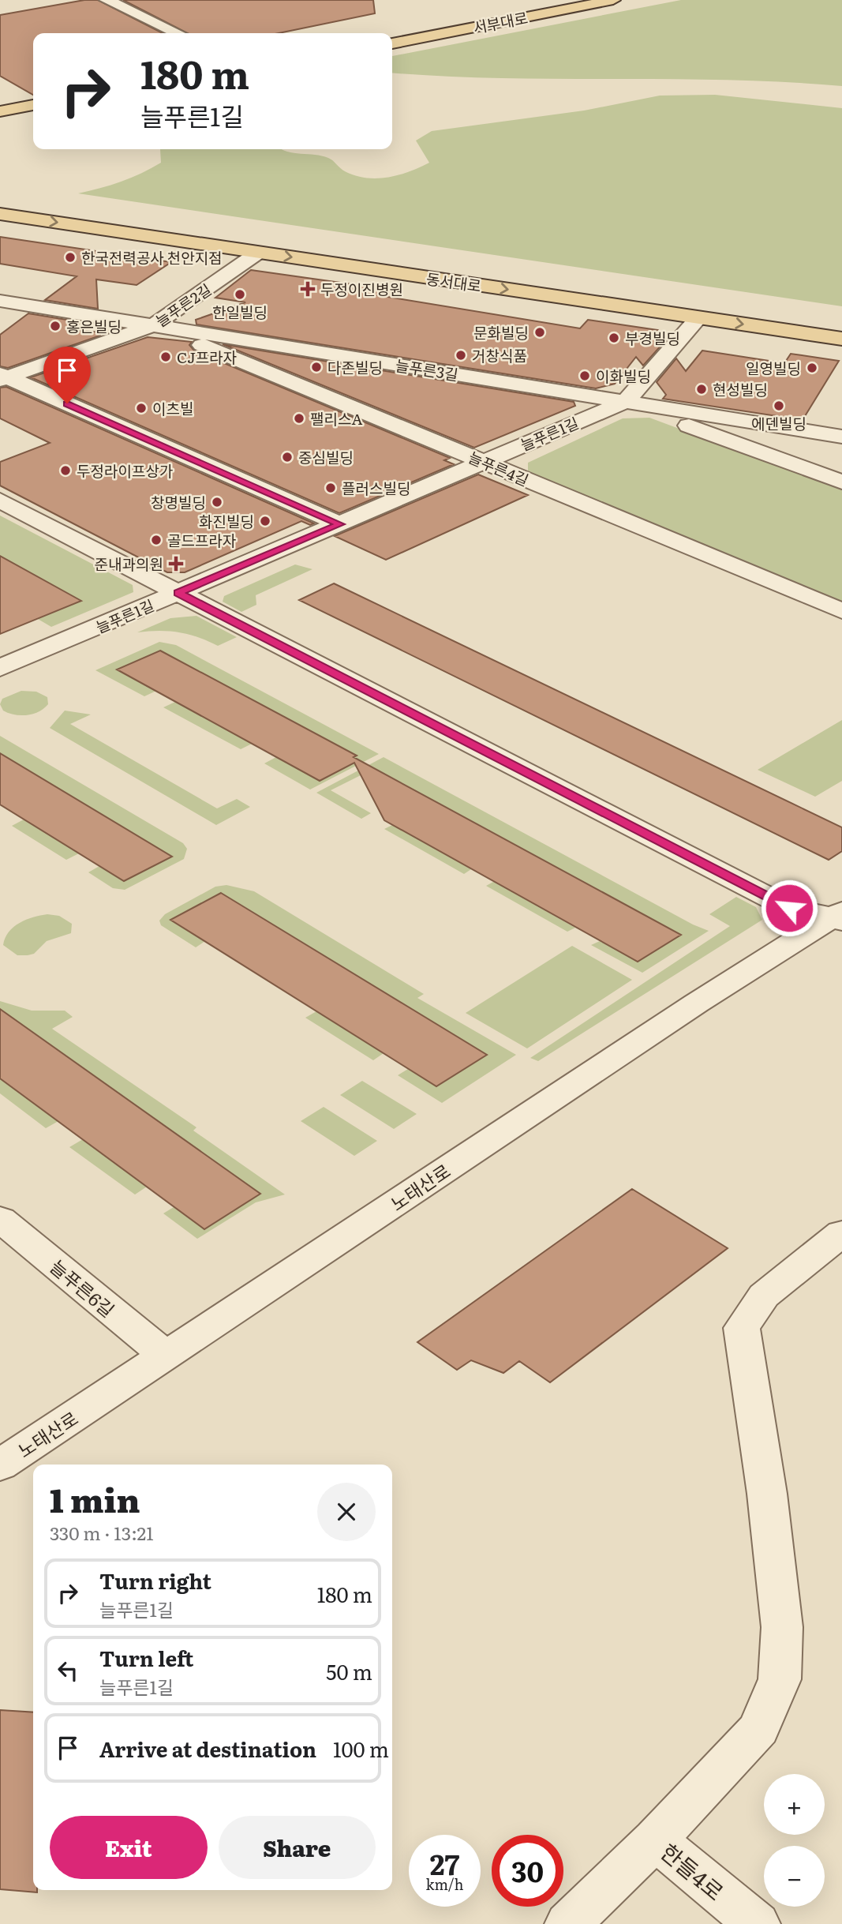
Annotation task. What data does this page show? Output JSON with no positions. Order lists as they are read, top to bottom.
{
  "streets": {
    "main road": ["서부대로", "동서대로"],
    "street": [
      "늘푸른2길",
      "늘푸른3길",
      "늘푸른1길",
      "늘푸른4길",
      "노태산로",
      "늘푸른6길",
      "한들4로"
    ]
  },
  "crossings": [
    ["동서대로", "늘푸른2길"],
    ["동서대로", "늘푸른1길"],
    ["늘푸른2길", "늘푸른3길"],
    ["늘푸른2길", "늘푸른4길"],
    ["늘푸른3길", "늘푸른1길"],
    ["늘푸른3길", "늘푸른4길"],
    ["늘푸른1길", "늘푸른4길"],
    ["노태산로", "늘푸른6길"]
  ],
  "places": {
    "other": [
      "한국전력공사 천안지점",
      "한일빌딩",
      "홍은빌딩",
      "문화빌딩",
      "부경빌딩",
      "거창식품",
      "CJ프라자",
      "다존빌딩",
      "일영빌딩",
      "이화빌딩",
      "현성빌딩",
      "에덴빌딩",
      "이츠빌",
      "팰리스A",
      "중심빌딩",
      "두정라이프상가",
      "플러스빌딩",
      "창명빌딩",
      "화진빌딩",
      "골드프라자"
    ],
    "health": ["두정이진병원", "준내과의원"]
  },
  "page": {
    "turn": ["180 m", "늘푸른1길"],
    "heading": ["1 min", "330 m · 13:21"],
    "list": [
      {
        "name": "Turn right",
        "note": "늘푸른1길",
        "value": "180 m"
      },
      {
        "name": "Turn left",
        "note": "늘푸른1길",
        "value": "50 m"
      },
      {
        "name": "Arrive at destination",
        "value": "100 m"
      }
    ],
    "map_buttons": ["+", "−"],
    "buttons": ["Exit", "Share"],
    "speed": "27 km/h",
    "limit": "30"
  }
}
